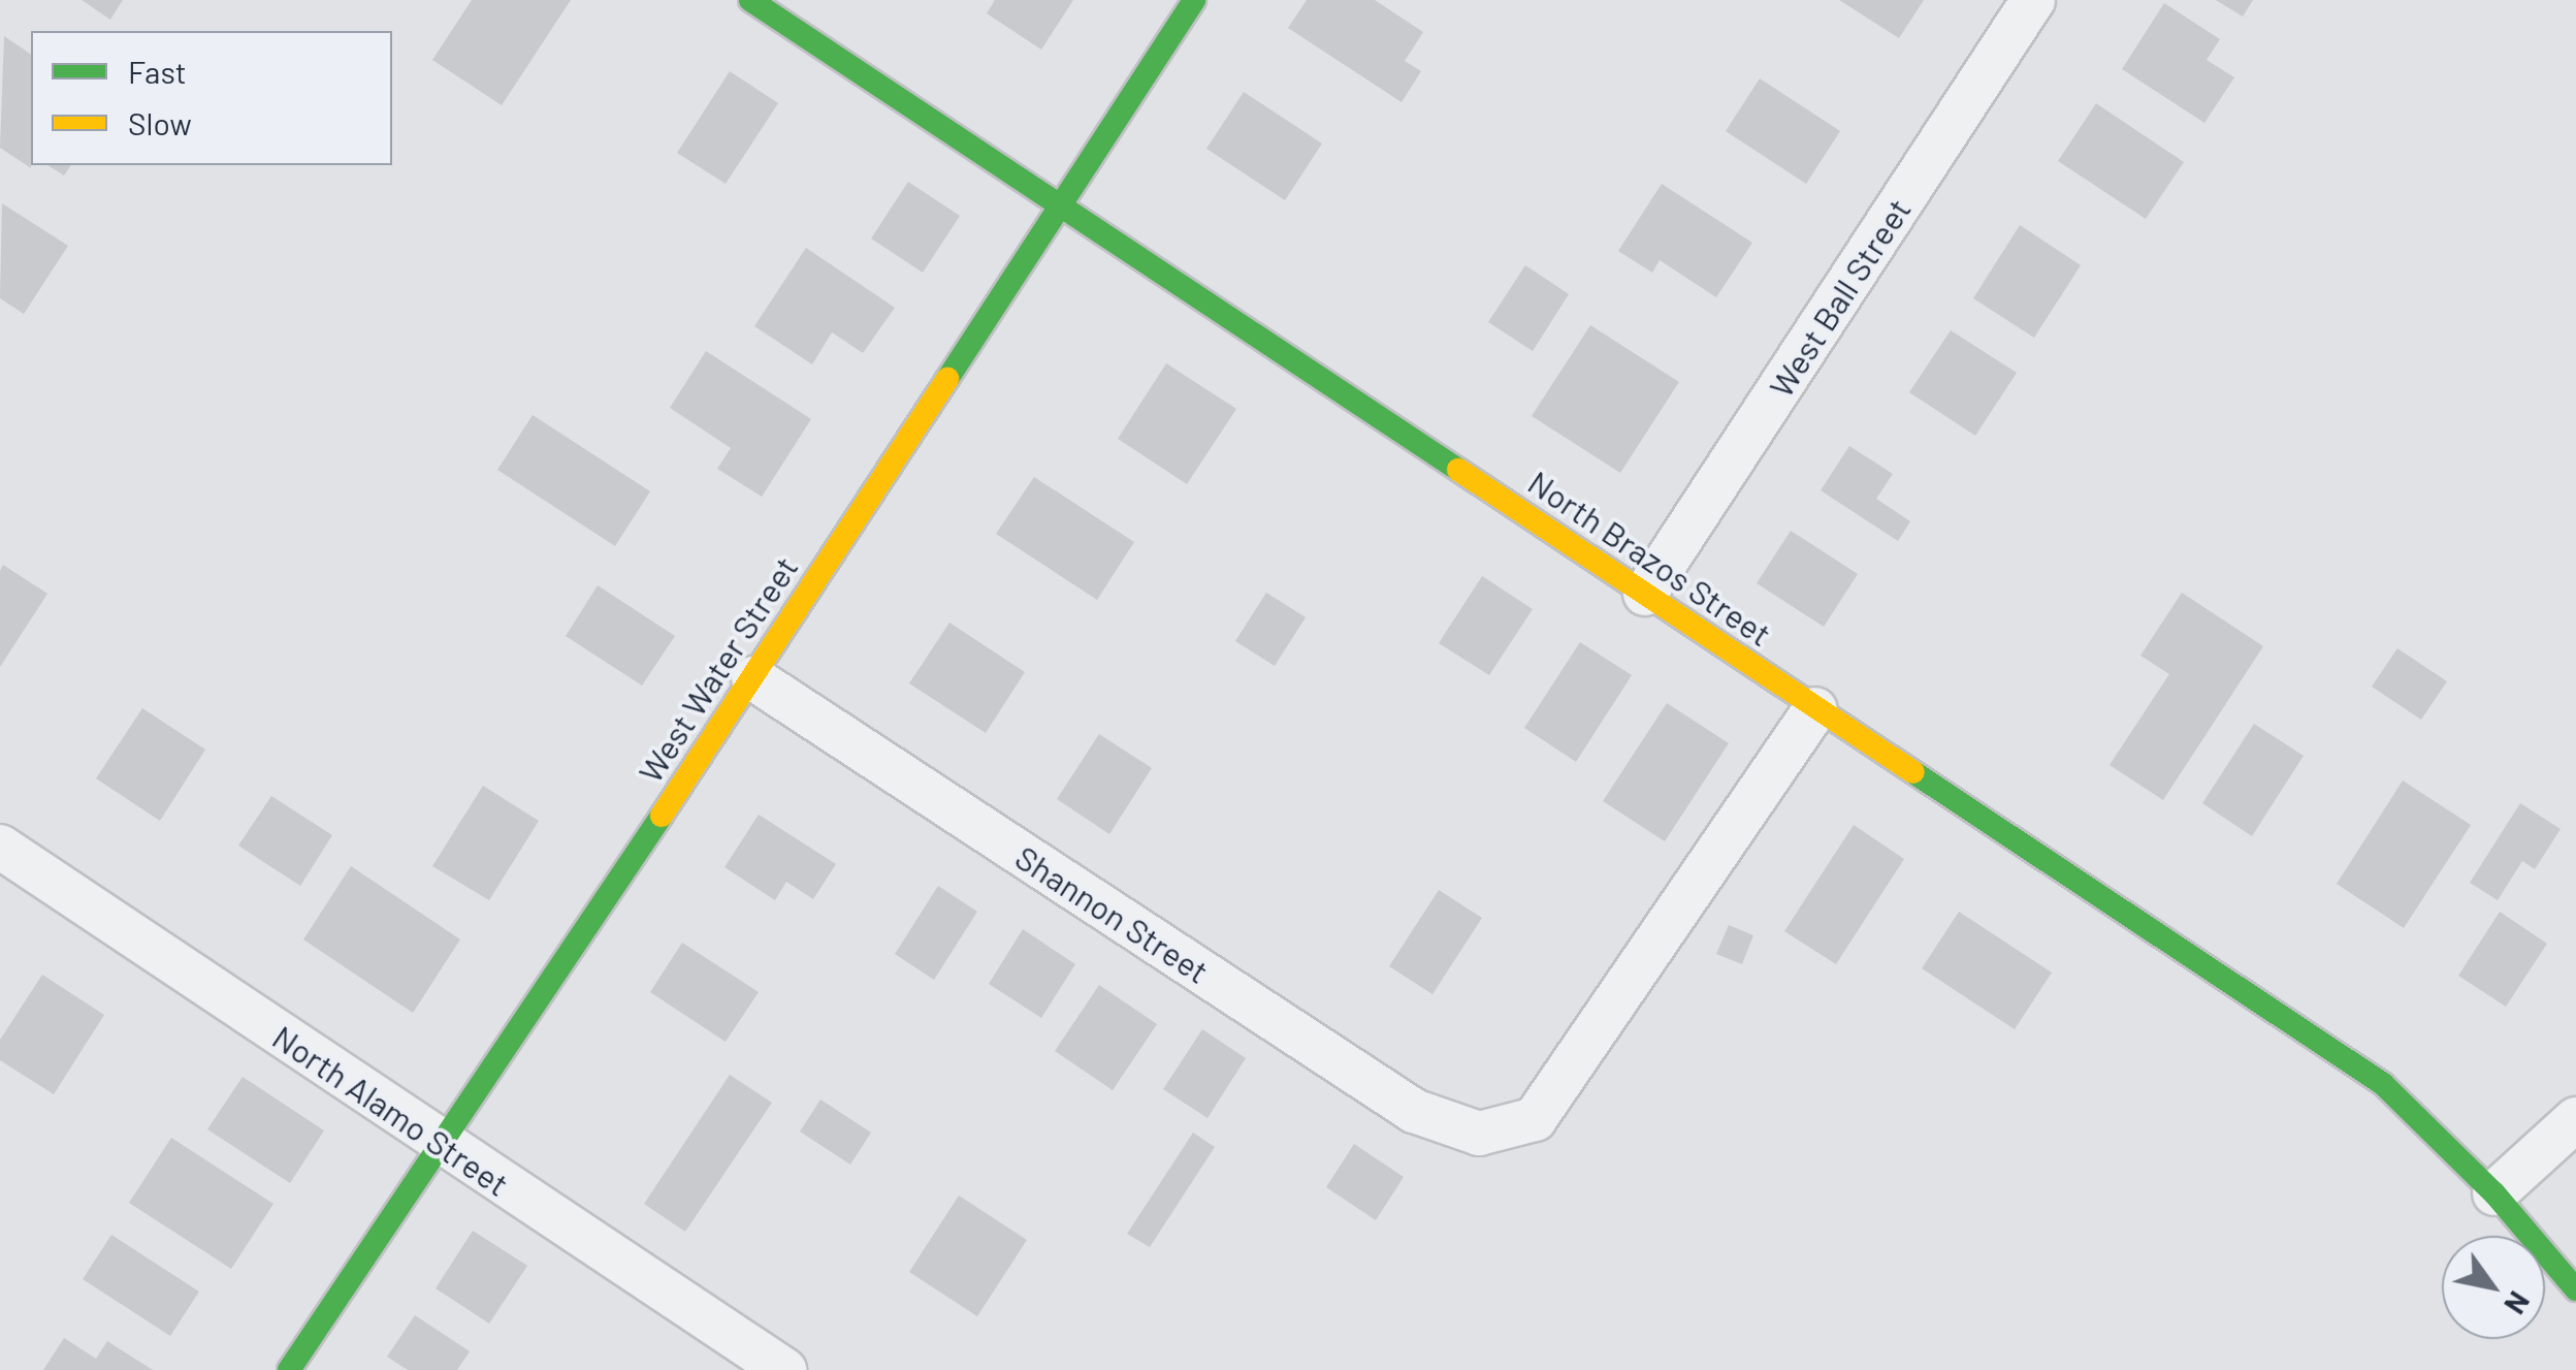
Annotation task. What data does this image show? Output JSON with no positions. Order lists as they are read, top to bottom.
{
  "streets": {
    "street": [
      "West Ball Street",
      "North Brazos Street",
      "West Water Street",
      "Shannon Street",
      "North Alamo Street"
    ]
  },
  "crossings": [
    ["West Ball Street", "North Brazos Street"],
    ["North Brazos Street", "West Water Street"],
    ["North Brazos Street", "Shannon Street"],
    ["West Water Street", "Shannon Street"],
    ["West Water Street", "North Alamo Street"]
  ],
  "legend": ["Fast", "Slow"],
  "north": "bottom right"
}
